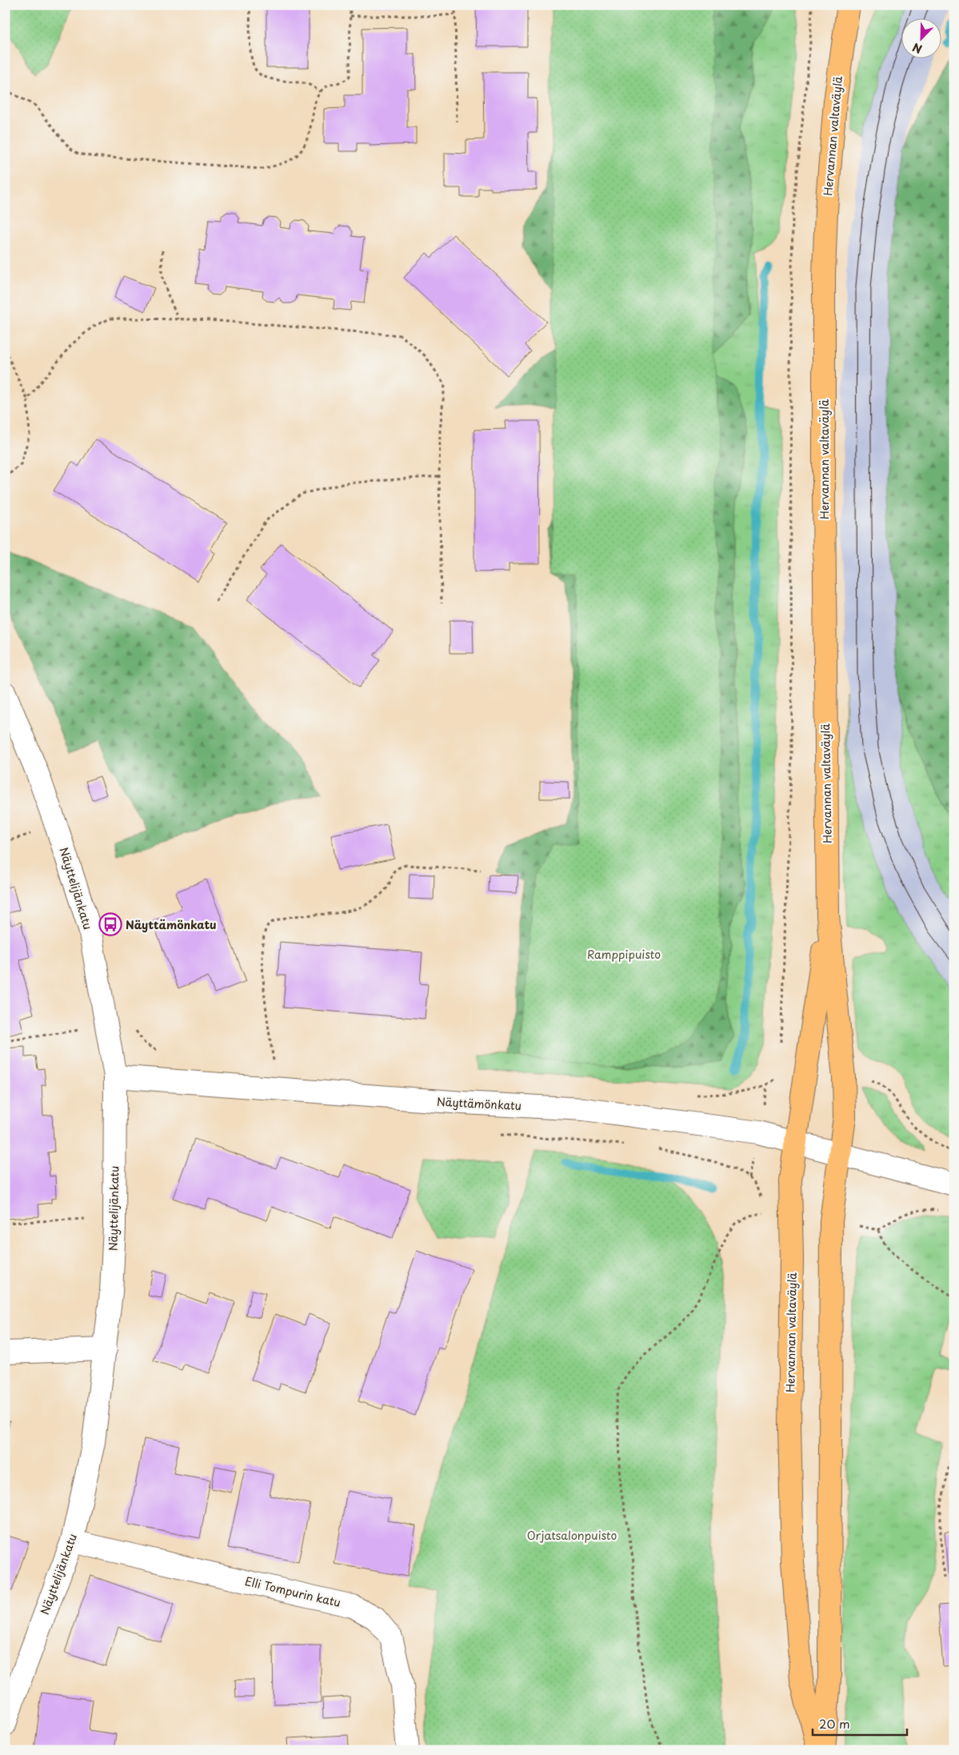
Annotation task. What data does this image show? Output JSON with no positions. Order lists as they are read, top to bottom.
{
  "streets": {
    "main road": ["Hervannan valtaväylä"],
    "street": ["Näyttelijänkatu", "Näyttämönkatu", "Elli Tompurin katu"]
  },
  "crossings": [
    ["Hervannan valtaväylä", "Näyttämönkatu"],
    ["Näyttelijänkatu", "Näyttämönkatu"],
    ["Näyttelijänkatu", "Elli Tompurin katu"]
  ],
  "parks": ["Ramppipuisto", "Orjatsalonpuisto"],
  "places": {
    "bus stop": ["Näyttämönkatu"]
  },
  "scale_bar": "20 m",
  "north": "bottom left"
}
